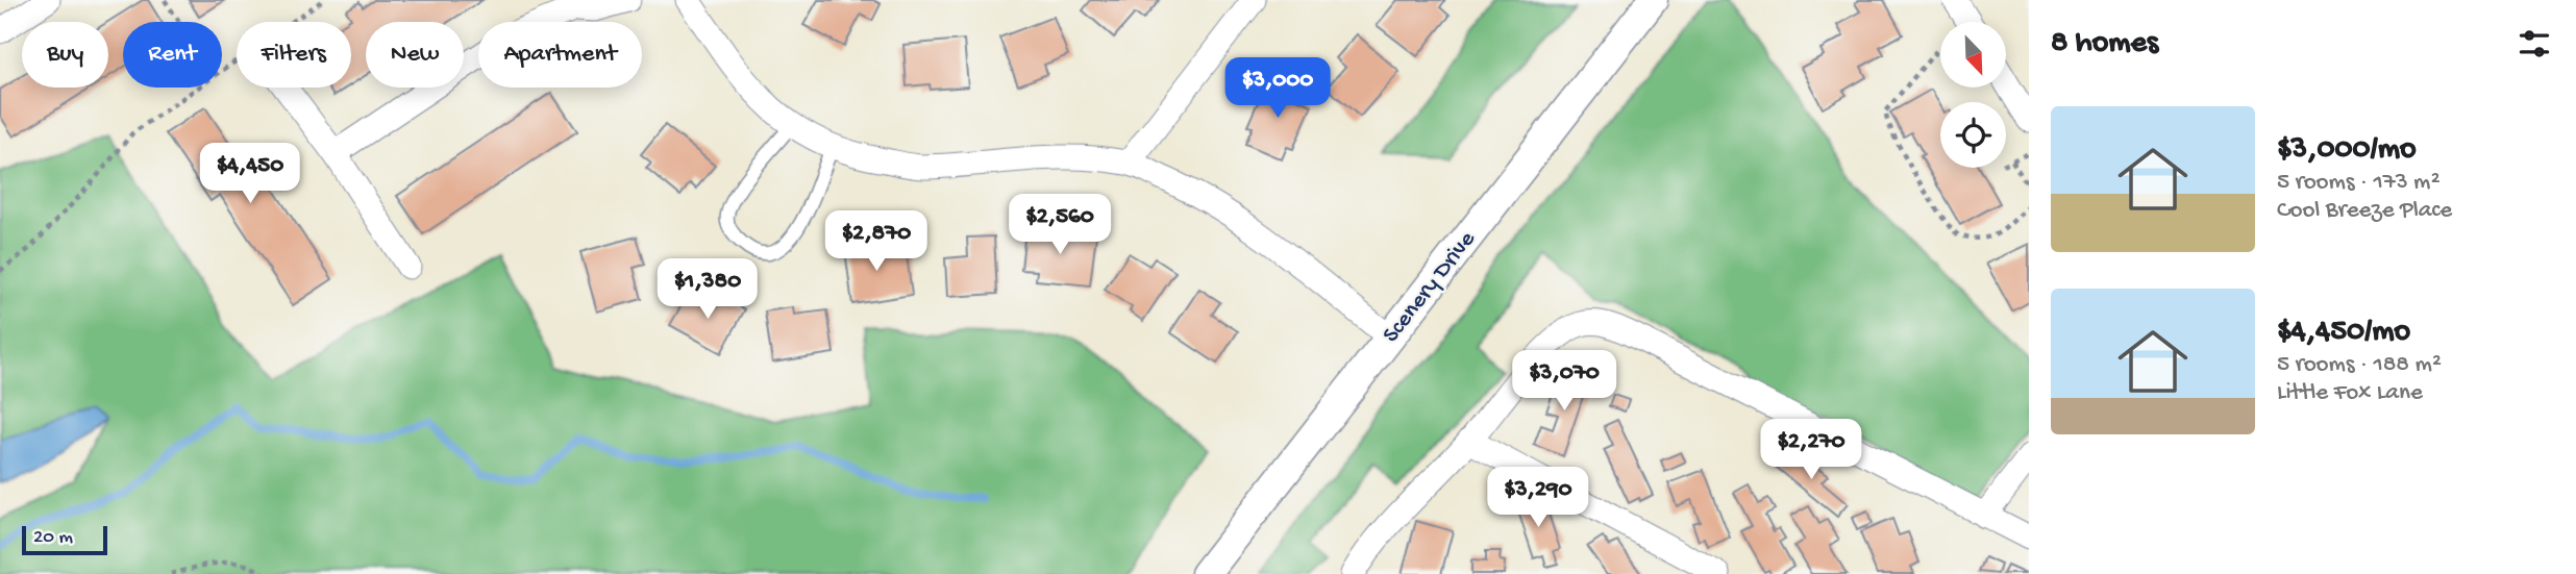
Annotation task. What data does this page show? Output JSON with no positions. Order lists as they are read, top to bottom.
{
  "streets": {
    "street": ["Scenery Drive"]
  },
  "scale_bar": "20 m",
  "north": "bottom right",
  "page": {
    "heading": "8 homes",
    "chip": [
      "Buy",
      "Rent",
      "Filters",
      "New",
      "Apartment"
    ],
    "price": [
      "$3,000",
      "$4,450",
      "$2,560",
      "$2,870",
      "$1,380",
      "$3,070",
      "$2,270",
      "$3,290"
    ],
    "list": [
      {
        "name": "$3,000/mo",
        "note": "5 rooms · 173 m² · Cool Breeze Place"
      },
      {
        "name": "$4,450/mo",
        "note": "5 rooms · 188 m² · Little Fox Lane"
      }
    ],
    "scale": "20 m"
  }
}
